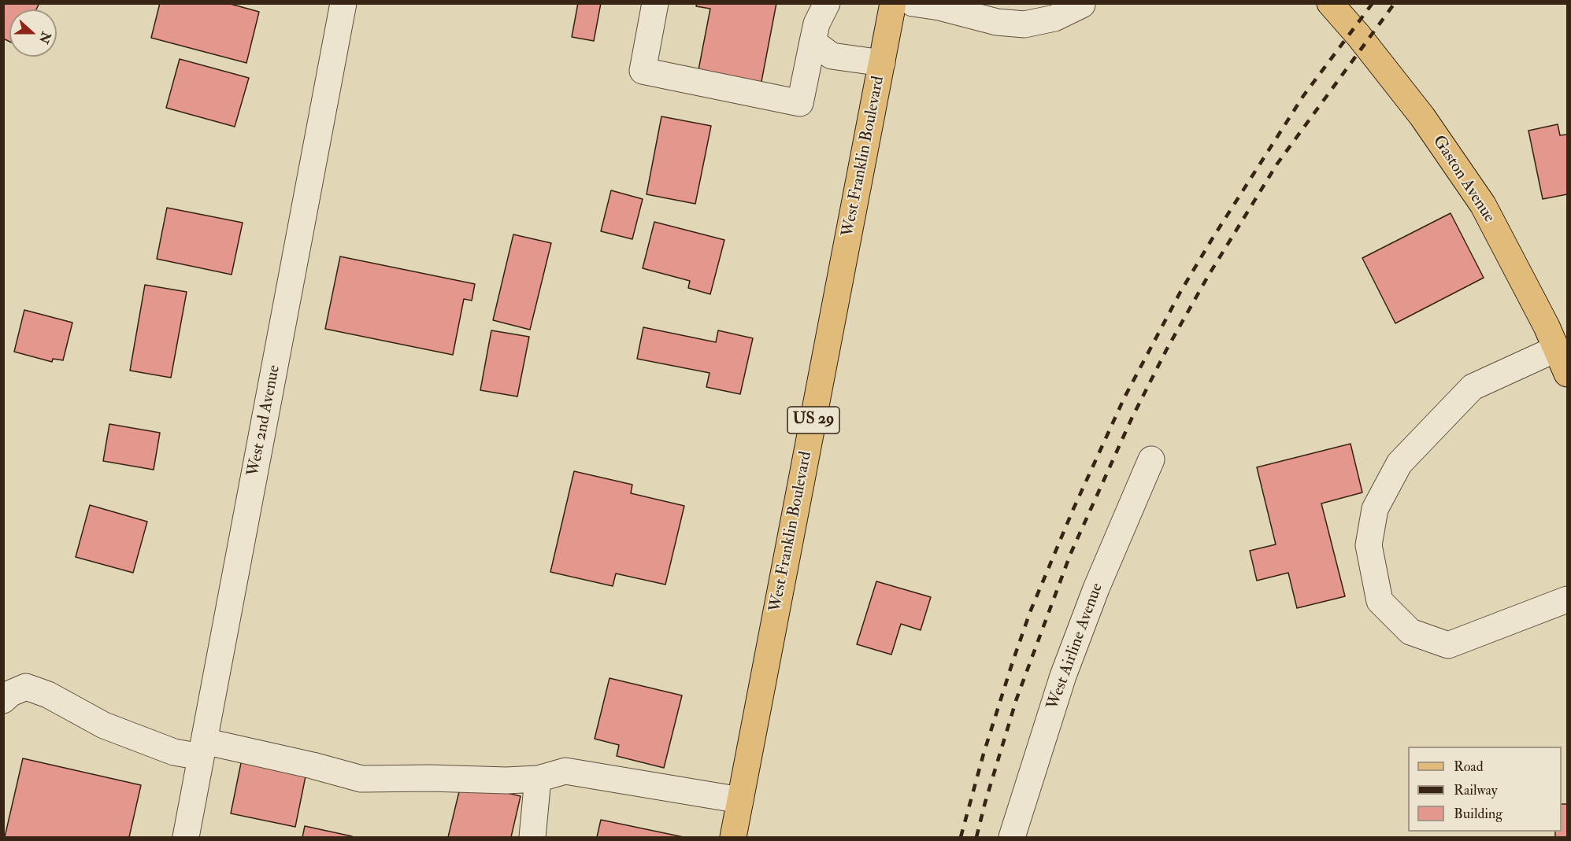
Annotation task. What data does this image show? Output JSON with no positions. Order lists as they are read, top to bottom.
{
  "streets": {
    "main road": ["West Franklin Boulevard", "Gaston Avenue", "US 29"],
    "street": ["West 2nd Avenue", "West Airline Avenue"]
  },
  "legend": ["Road", "Railway", "Building"],
  "north": "right"
}
